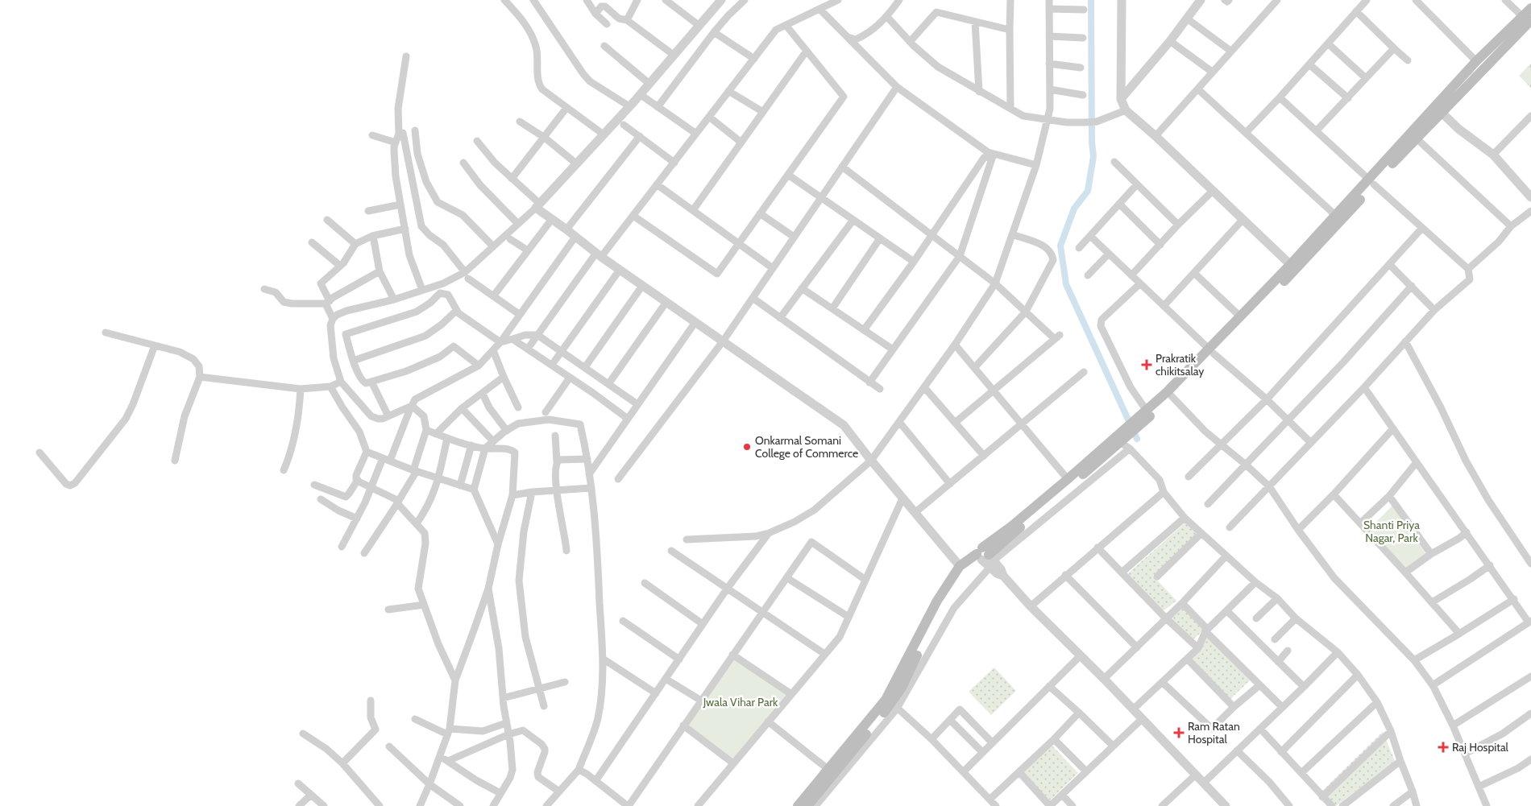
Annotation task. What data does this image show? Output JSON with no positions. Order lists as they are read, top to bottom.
{
  "parks": ["Shanti Priya Nagar, Park", "Jwala Vihar Park"],
  "places": {
    "health": ["Prakratik chikitsalay", "Ram Ratan Hospital", "Raj Hospital"],
    "other": ["Onkarmal Somani College of Commerce"]
  }
}
